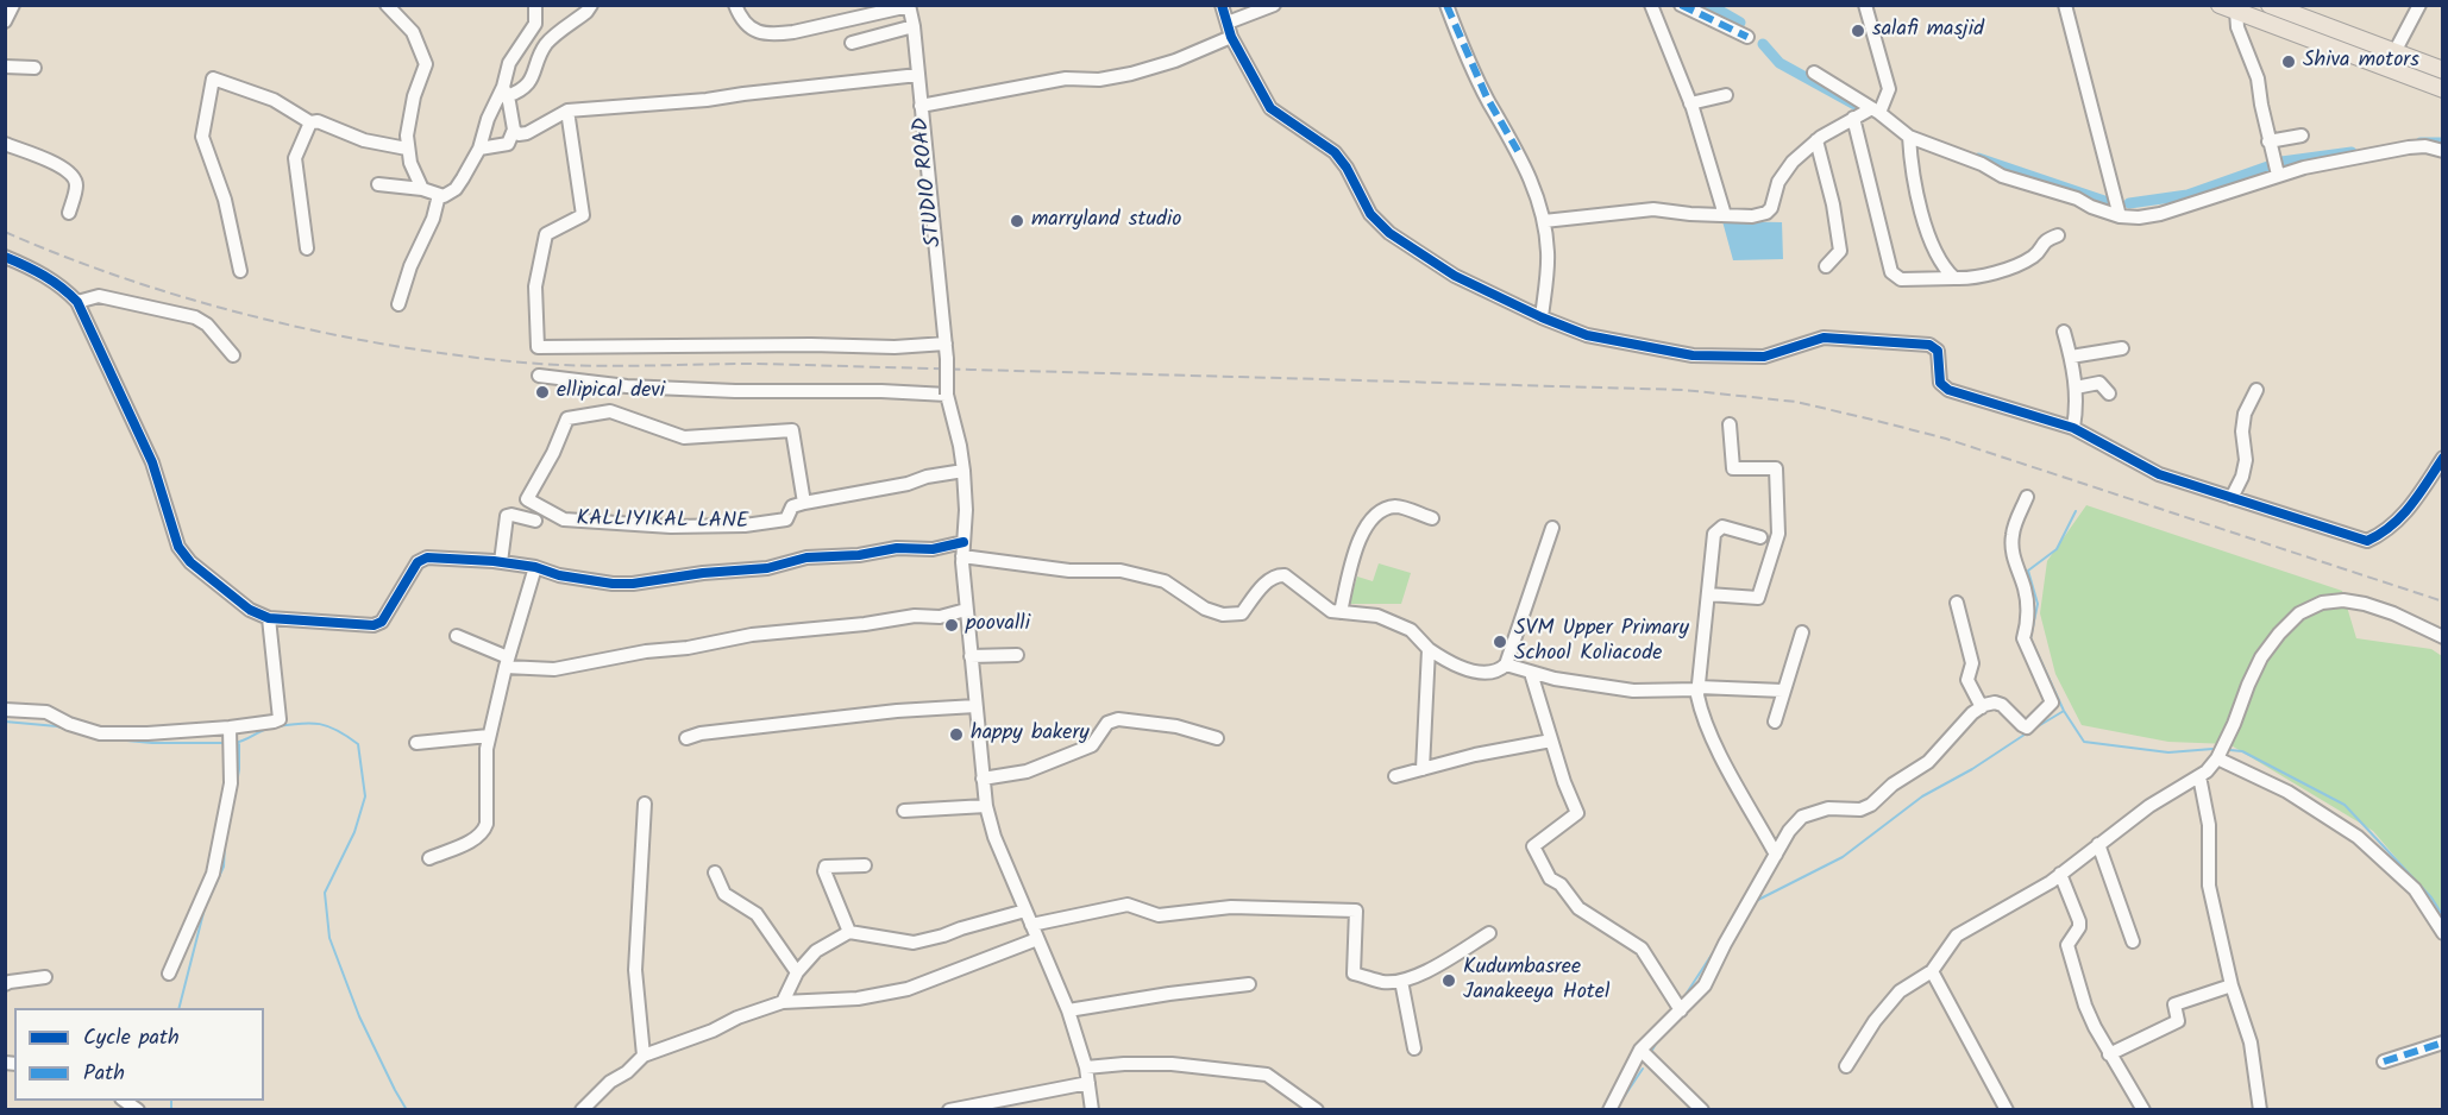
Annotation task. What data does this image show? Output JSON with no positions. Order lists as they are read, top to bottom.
{
  "streets": {
    "street": ["STUDIO ROAD", "KALLIYIKAL LANE"]
  },
  "crossings": [
    ["STUDIO ROAD", "KALLIYIKAL LANE"]
  ],
  "places": [
    "salafi masjid",
    "Shiva motors",
    "marryland studio",
    "ellipical devi",
    "poovalli",
    "SVM Upper Primary School Koliacode",
    "happy bakery",
    "Kudumbasree Janakeeya Hotel"
  ],
  "legend": ["Cycle path", "Path"]
}
